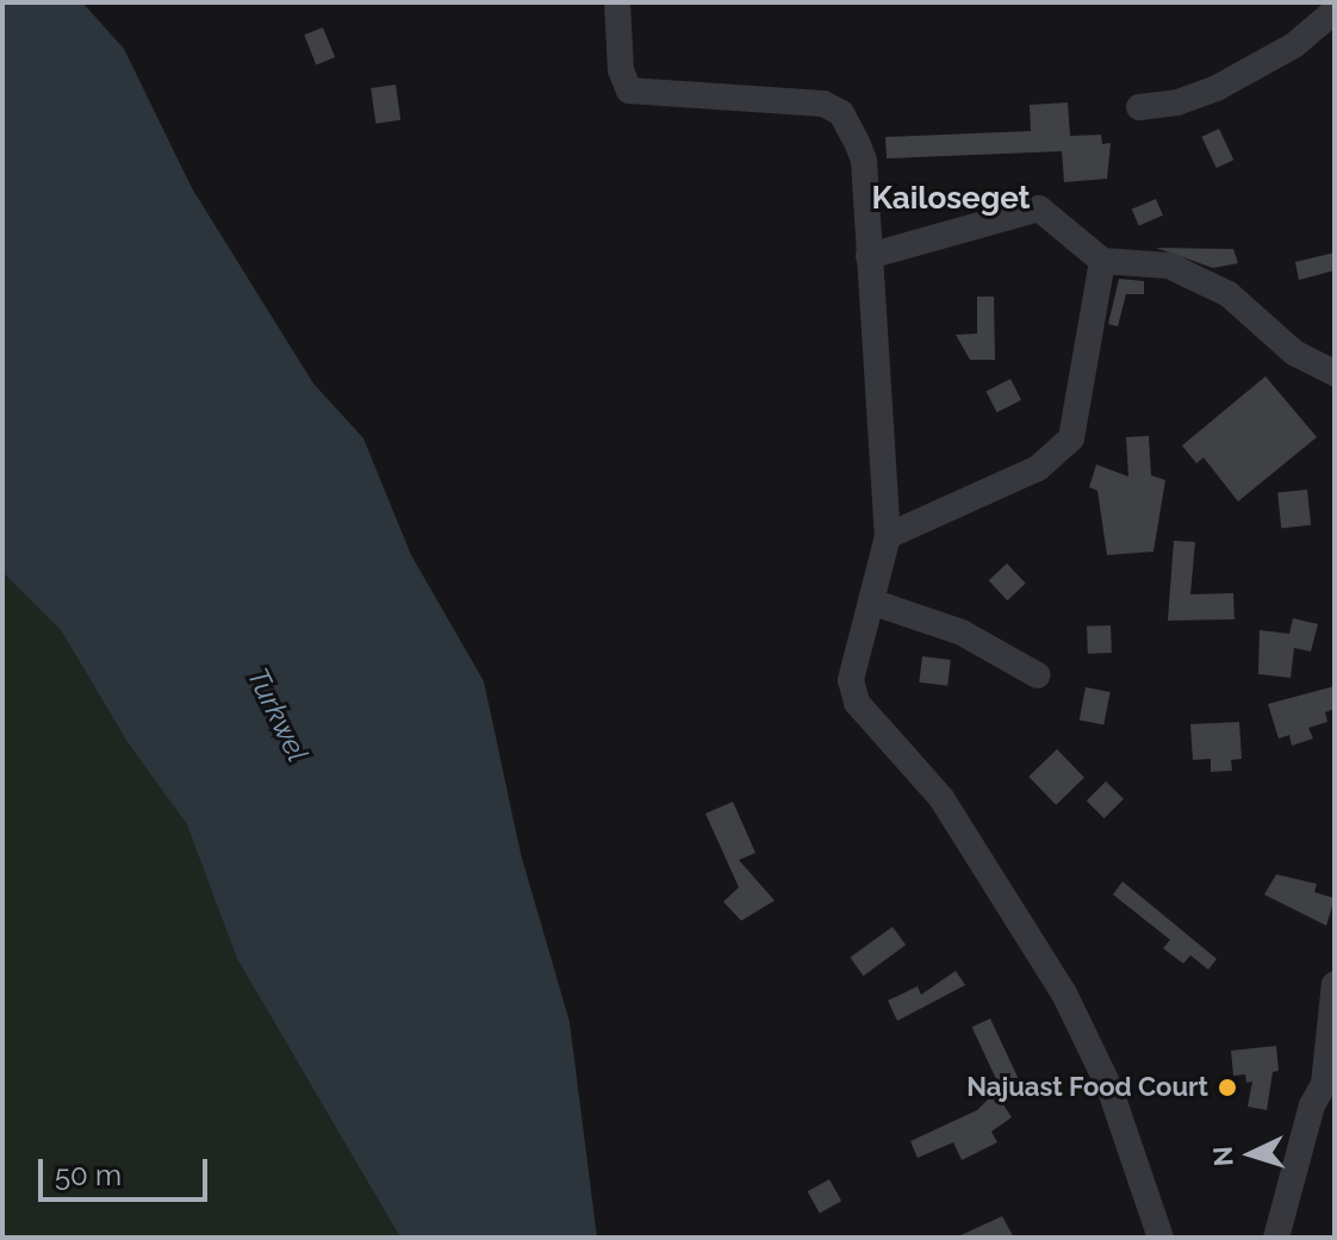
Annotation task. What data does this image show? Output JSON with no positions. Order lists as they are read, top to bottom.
{
  "districts": ["Kailoseget"],
  "water": ["Turkwel"],
  "places": ["Najuast Food Court"],
  "scale_bar": "50 m",
  "north": "left"
}
